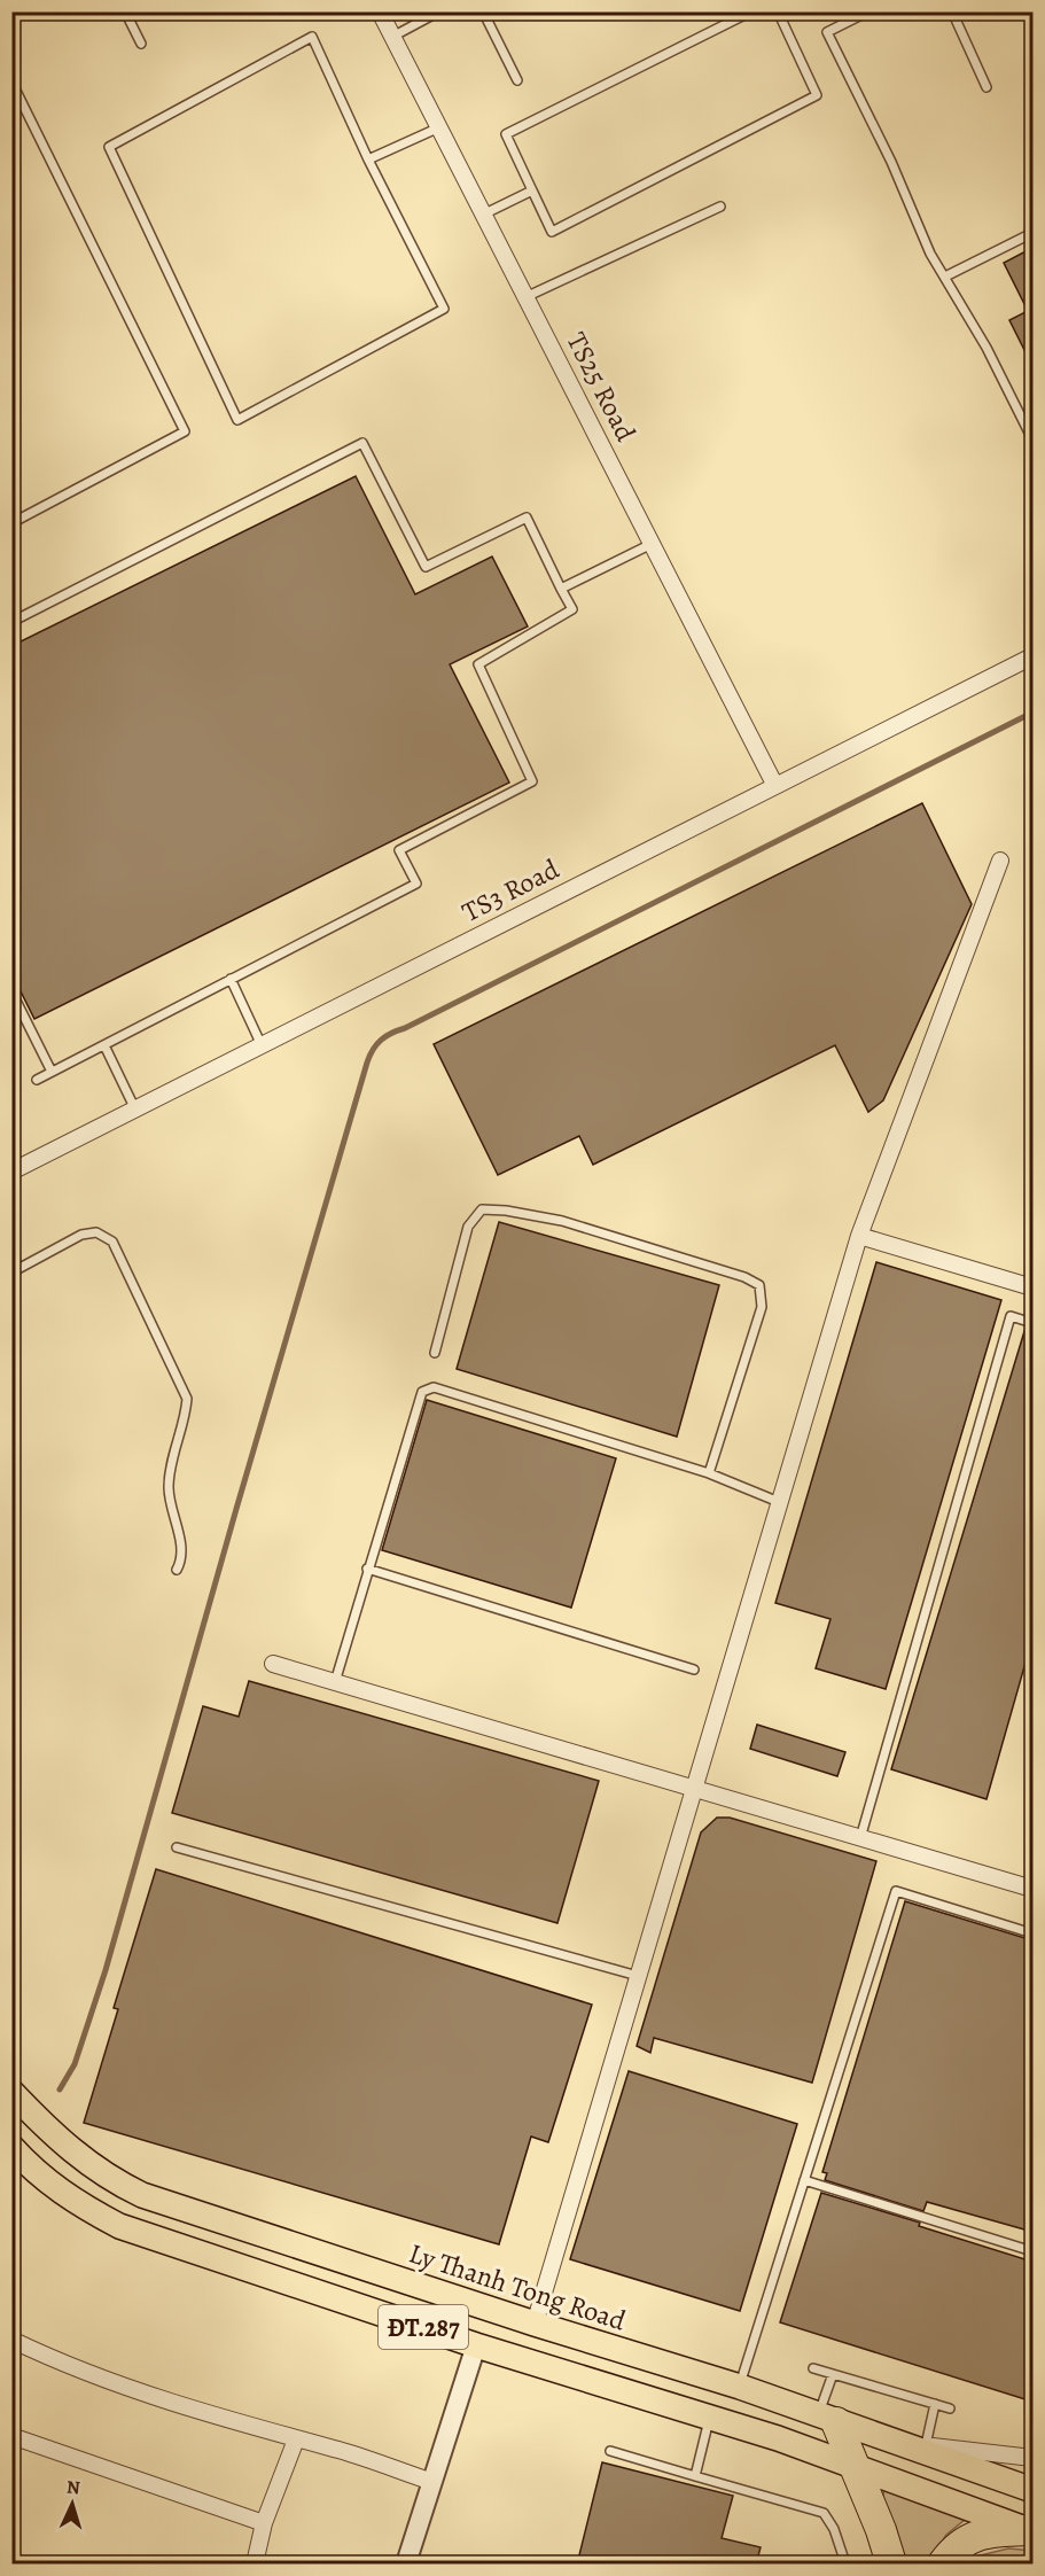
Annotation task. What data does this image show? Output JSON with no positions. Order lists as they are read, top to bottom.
{
  "streets": {
    "main road": ["Ly Thanh Tong Road", "ĐT.287"],
    "street": ["TS25 Road", "TS3 Road"]
  },
  "crossings": [
    ["TS25 Road", "TS3 Road"]
  ],
  "north": "top"
}
